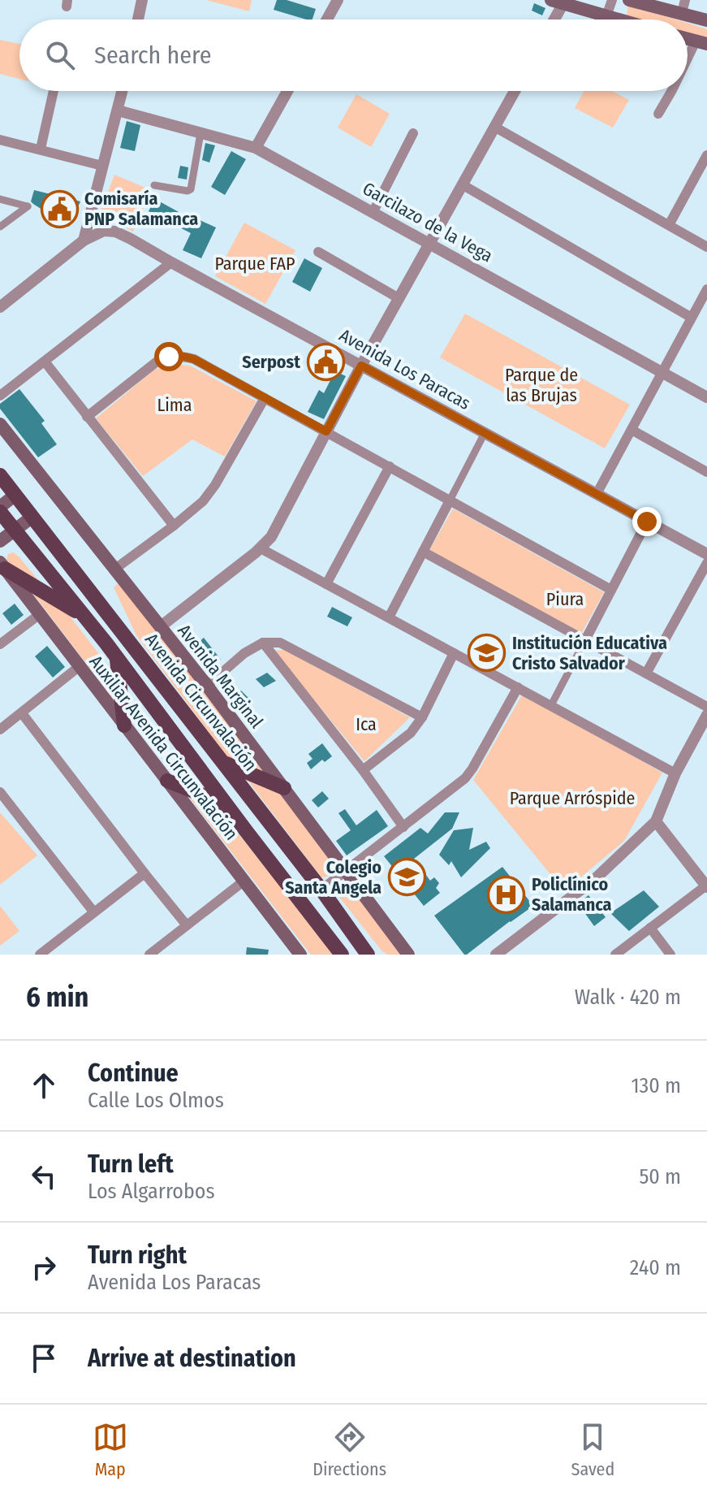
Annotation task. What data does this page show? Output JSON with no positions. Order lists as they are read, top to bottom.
{
  "streets": {
    "main road": ["Avenida Marginal", "Avenida Circunvalación", "Auxiliar Avenida Circunvalación"],
    "street": ["Garcilazo de la Vega", "Avenida Los Paracas"]
  },
  "parks": [
    "Parque FAP",
    "Parque de las Brujas",
    "Lima",
    "Piura",
    "Ica",
    "Parque Arróspide"
  ],
  "places": {
    "public building": ["Comisaría PNP Salamanca", "Serpost"],
    "school or university": ["Institución Educativa Cristo Salvador", "Colegio Santa Angela"],
    "hospital": ["Policlínico Salamanca"]
  },
  "page": {
    "search": "Search here",
    "heading": ["6 min", "Walk · 420 m"],
    "list": [
      ["Continue", "Calle Los Olmos", "130 m"],
      ["Turn left", "Los Algarrobos", "50 m"],
      ["Turn right", "Avenida Los Paracas", "240 m"],
      "Arrive at destination"
    ],
    "nav": ["Map", "Directions", "Saved"]
  }
}
